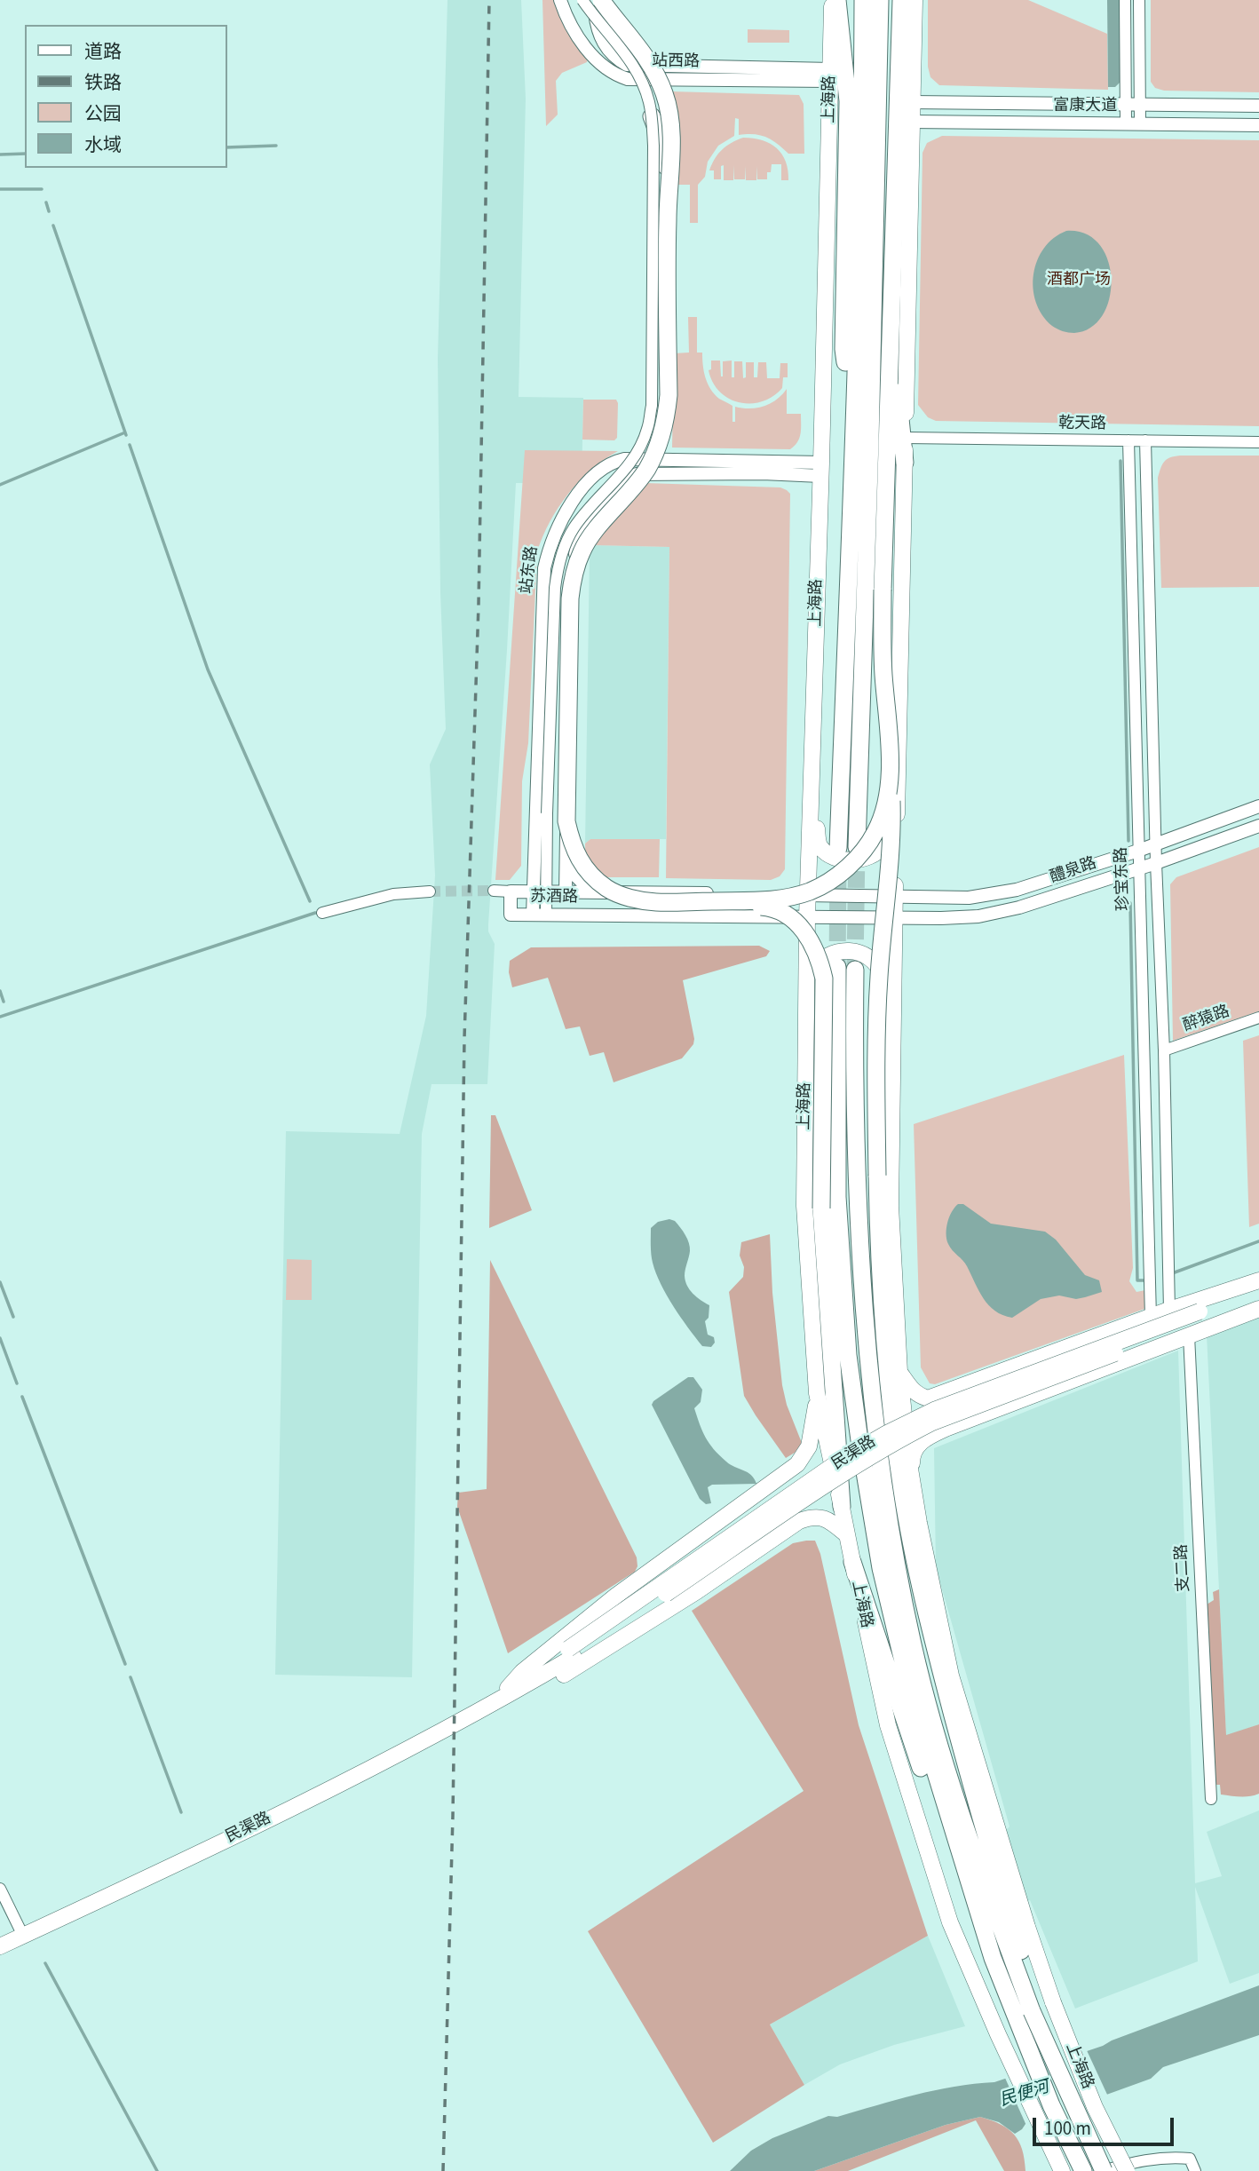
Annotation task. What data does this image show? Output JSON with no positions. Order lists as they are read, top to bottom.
{
  "streets": {
    "highway": ["上海路"],
    "main road": ["民渠路"],
    "street": [
      "站西路",
      "富康大道",
      "乾天路",
      "站东路",
      "醴泉路",
      "珍宝东路",
      "苏酒路",
      "醉猿路",
      "支二路"
    ]
  },
  "crossings": [
    ["站西路", "上海路"],
    ["上海路", "富康大道"],
    ["上海路", "乾天路"],
    ["上海路", "站东路"],
    ["上海路", "醴泉路"],
    ["上海路", "苏酒路"],
    ["乾天路", "珍宝东路"],
    ["站东路", "苏酒路"],
    ["醴泉路", "珍宝东路"],
    ["醴泉路", "苏酒路"]
  ],
  "water": ["民便河"],
  "parks": ["酒都广场"],
  "legend": [
    "道路",
    "铁路",
    "公园",
    "水域"
  ],
  "scale_bar": "100 m"
}
